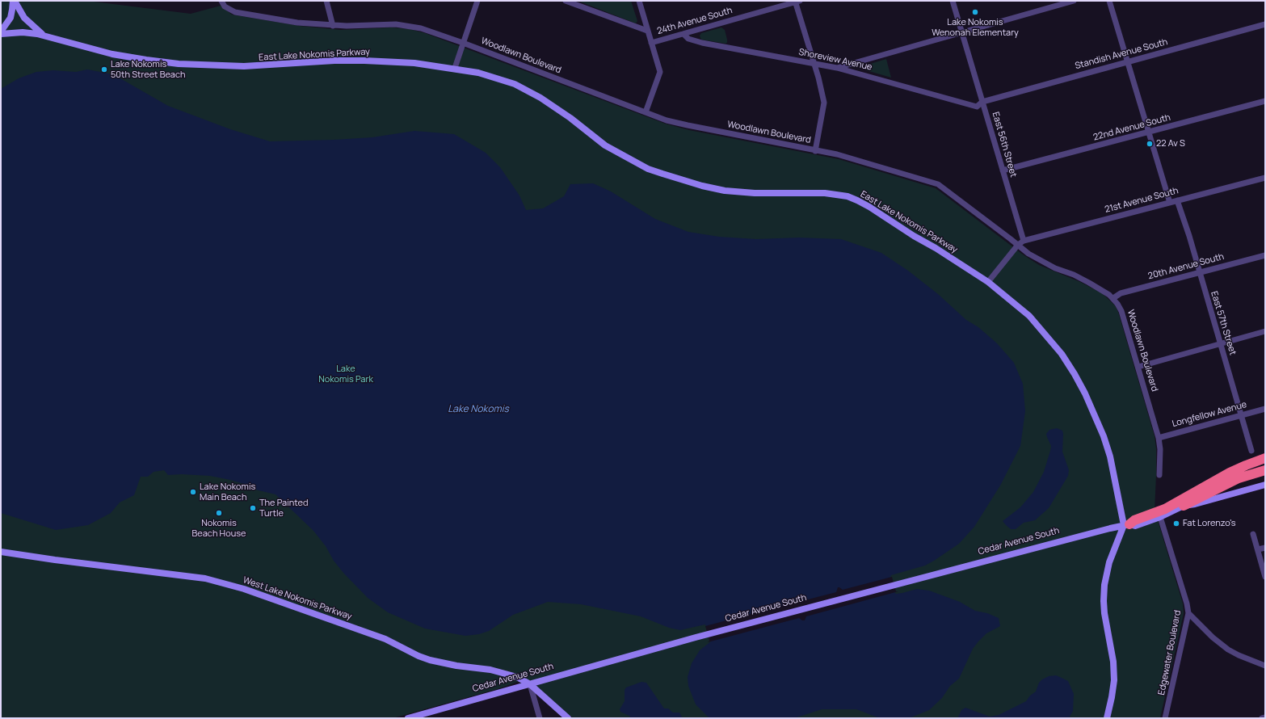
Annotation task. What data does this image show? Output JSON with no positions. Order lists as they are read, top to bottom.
{
  "streets": {
    "highway": ["Cedar Avenue South"],
    "street": [
      "24th Avenue South",
      "Standish Avenue South",
      "East Lake Nokomis Parkway",
      "Woodlawn Boulevard",
      "Shoreview Avenue",
      "22nd Avenue South",
      "East 56th Street",
      "21st Avenue South",
      "20th Avenue South",
      "East 57th Street",
      "Longfellow Avenue",
      "West Lake Nokomis Parkway",
      "Edgewater Boulevard"
    ]
  },
  "crossings": [
    ["24th Avenue South", "Shoreview Avenue"],
    ["Standish Avenue South", "Shoreview Avenue"],
    ["Standish Avenue South", "East 56th Street"],
    ["East Lake Nokomis Parkway", "Cedar Avenue South"],
    ["Woodlawn Boulevard", "20th Avenue South"],
    ["Woodlawn Boulevard", "Longfellow Avenue"],
    ["Shoreview Avenue", "East 56th Street"],
    ["22nd Avenue South", "East 56th Street"],
    ["East 56th Street", "21st Avenue South"],
    ["21st Avenue South", "East 57th Street"],
    ["20th Avenue South", "East 57th Street"],
    ["East 57th Street", "Longfellow Avenue"],
    ["Cedar Avenue South", "West Lake Nokomis Parkway"],
    ["Cedar Avenue South", "Edgewater Boulevard"]
  ],
  "water": ["Lake Nokomis"],
  "parks": ["Lake Nokomis Park"],
  "places": [
    "Lake Nokomis Wenonah Elementary",
    "Lake Nokomis 50th Street Beach",
    "22 Av S",
    "Lake Nokomis Main Beach",
    "The Painted Turtle",
    "Nokomis Beach House",
    "Fat Lorenzo's"
  ]
}
